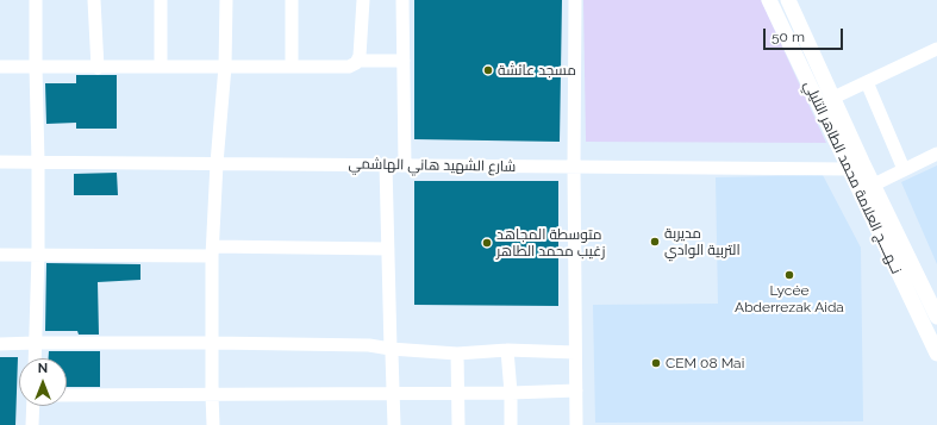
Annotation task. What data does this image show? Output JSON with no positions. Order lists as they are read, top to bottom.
{
  "streets": {
    "street": ["شارع الشهيد هاني الهاشمي", "نــهــــج العلامة محمد الطاهر التليلي"]
  },
  "crossings": [
    ["شارع الشهيد هاني الهاشمي", "نــهــــج العلامة محمد الطاهر التليلي"]
  ],
  "places": [
    "مسجد عائشة",
    "مديربة التربية الوادي",
    "متوسطة المجاهد زغيب محمد الطاهر",
    "Lycée Abderrezak Aida",
    "CEM 08 Mai"
  ],
  "scale_bar": "50 m",
  "north": "top"
}
